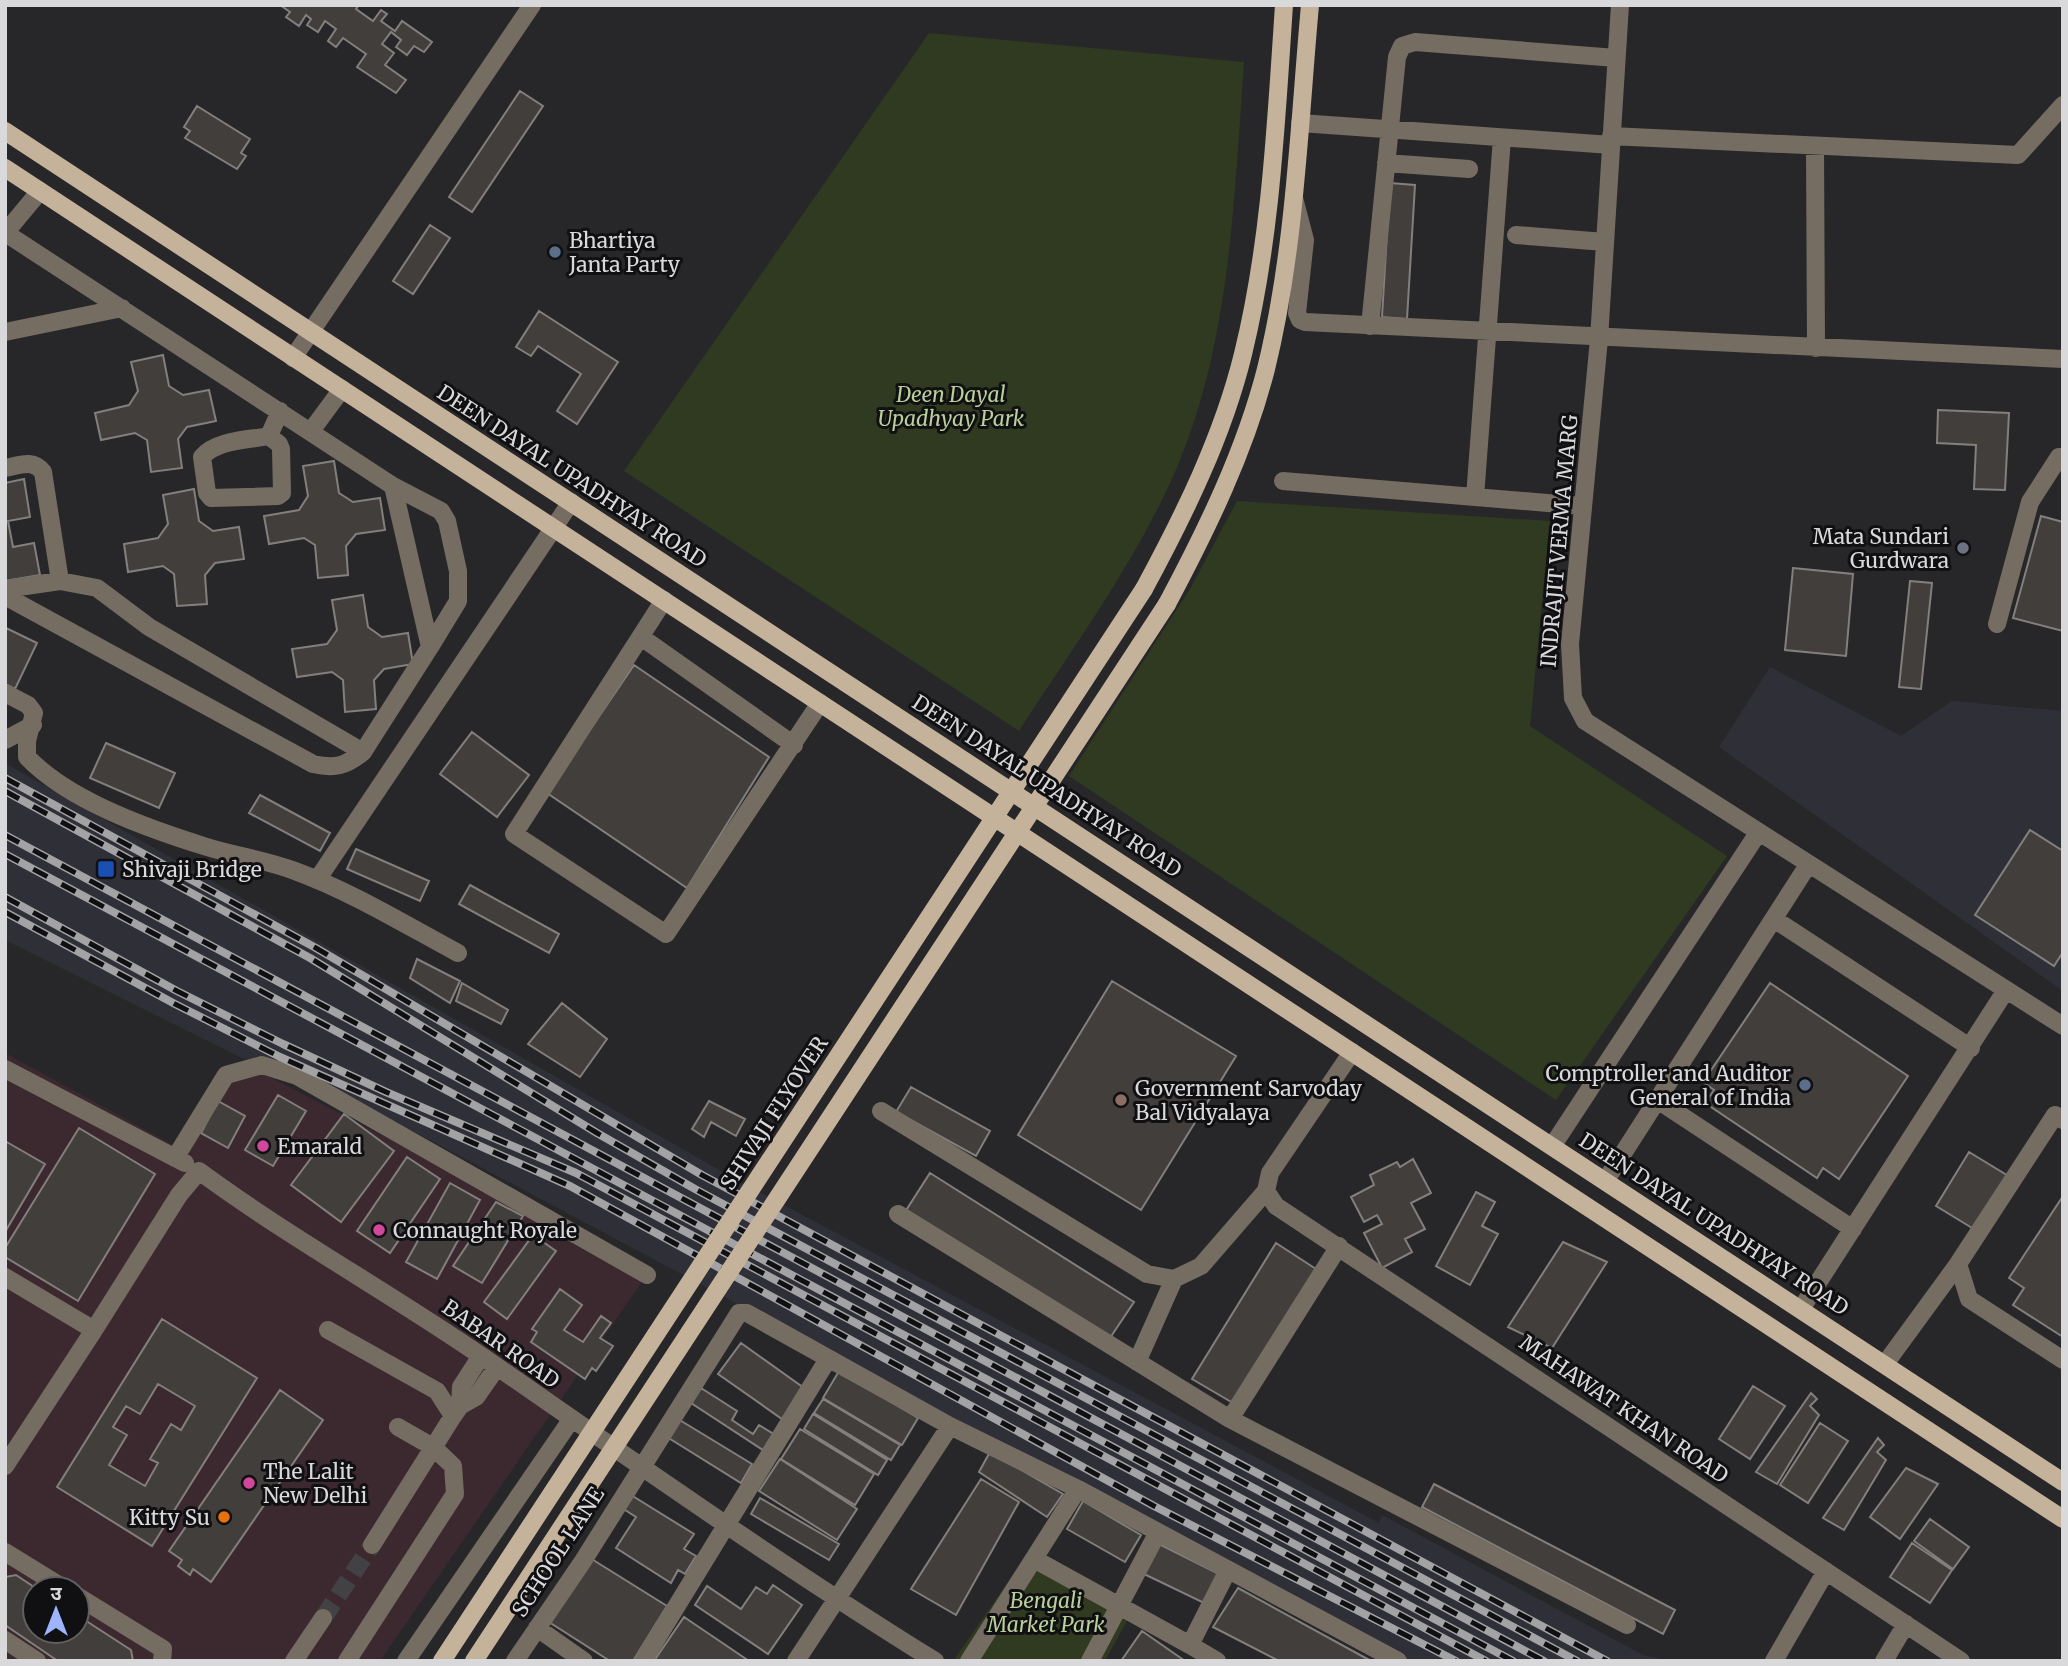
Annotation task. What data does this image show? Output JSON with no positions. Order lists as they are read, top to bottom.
{
  "streets": {
    "main road": ["DEEN DAYAL UPADHYAY ROAD", "SHIVAJI FLYOVER"],
    "street": [
      "INDRAJIT VERMA MARG",
      "BABAR ROAD",
      "MAHAWAT KHAN ROAD",
      "SCHOOL LANE"
    ]
  },
  "crossings": [
    ["BABAR ROAD", "SCHOOL LANE"]
  ],
  "parks": ["Deen Dayal Upadhyay Park", "Bengali Market Park"],
  "places": {
    "other": [
      "Bhartiya Janta Party",
      "Mata Sundari Gurdwara",
      "Comptroller and Auditor General of India",
      "Government Sarvoday Bal Vidyalaya",
      "Emarald",
      "Connaught Royale",
      "The Lalit New Delhi",
      "Kitty Su"
    ],
    "transit": ["Shivaji Bridge"]
  },
  "north": "top"
}
